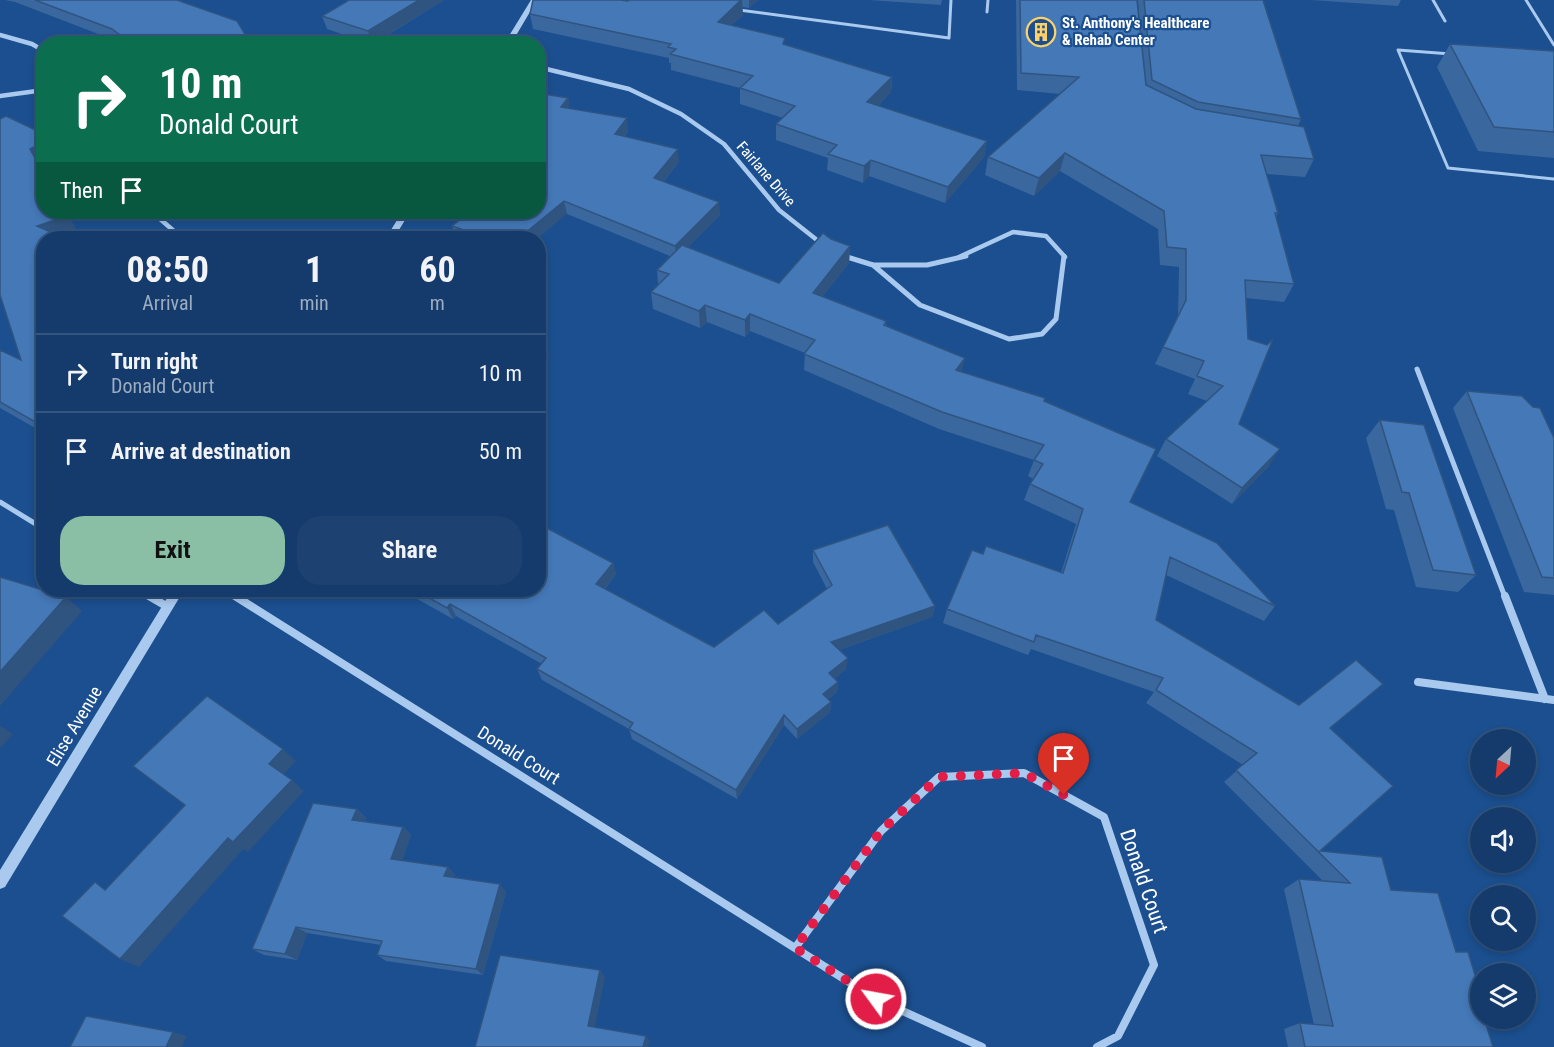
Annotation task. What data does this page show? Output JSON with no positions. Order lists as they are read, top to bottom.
{
  "streets": {
    "street": ["Fairlane Drive", "Elise Avenue", "Donald Court"]
  },
  "places": {
    "building": ["St. Anthony's Healthcare & Rehab Center"]
  },
  "north": "bottom left",
  "page": {
    "turn": ["10 m", "Donald Court"],
    "then": "Then",
    "eta": [
      "08:50",
      "Arrival",
      "1",
      "min",
      "60",
      "m"
    ],
    "list": [
      {
        "name": "Turn right",
        "note": "Donald Court",
        "value": "10 m"
      },
      {
        "name": "Arrive at destination",
        "value": "50 m"
      }
    ],
    "buttons": ["Exit", "Share"]
  }
}
